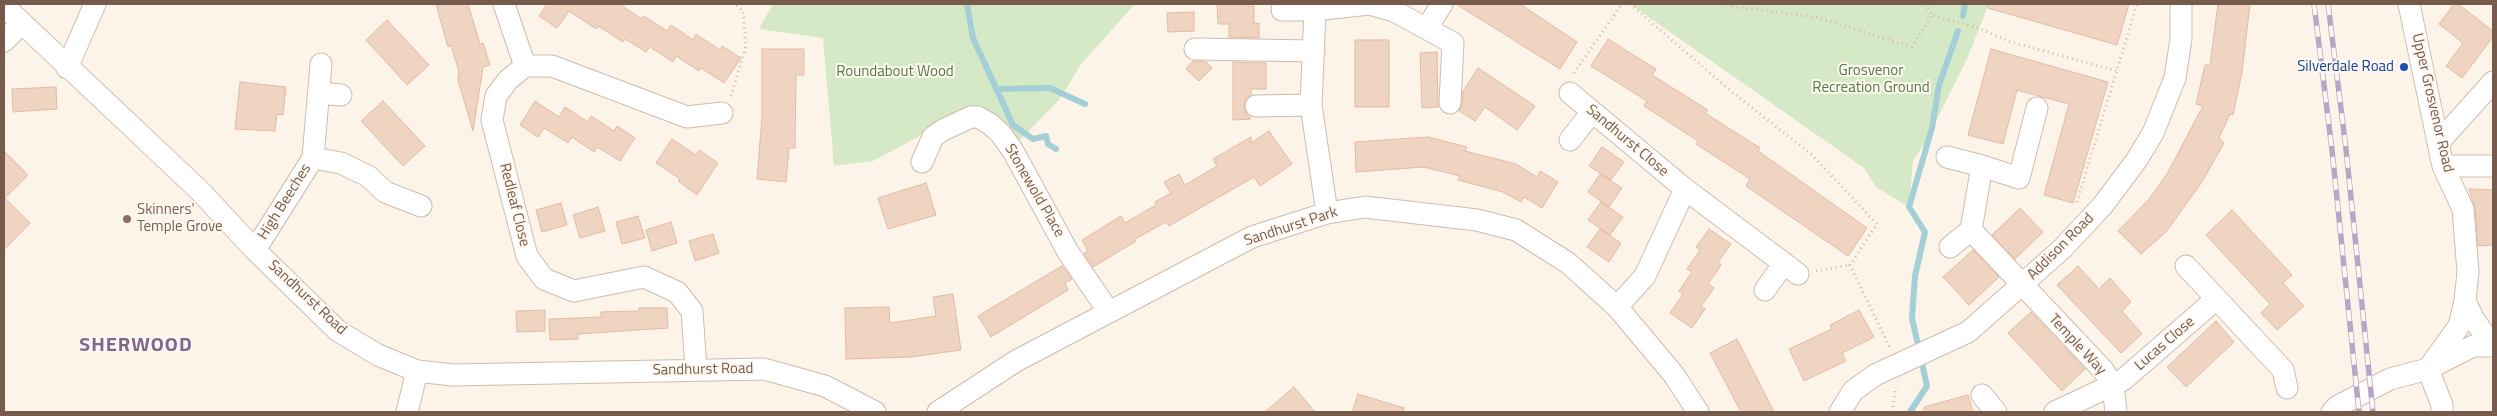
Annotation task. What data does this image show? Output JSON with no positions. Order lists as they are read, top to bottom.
{
  "streets": {
    "street": [
      "Upper Grosvenor Road",
      "Sandhurst Close",
      "Stonewold Place",
      "High Beeches",
      "Redleaf Close",
      "Sandhurst Park",
      "Addison Road",
      "Sandhurst Road",
      "Lucas Close",
      "Temple Way"
    ]
  },
  "crossings": [
    ["Stonewold Place", "Sandhurst Park"],
    ["High Beeches", "Sandhurst Road"],
    ["Redleaf Close", "Sandhurst Road"],
    ["Addison Road", "Temple Way"],
    ["Lucas Close", "Temple Way"]
  ],
  "districts": ["SHERWOOD"],
  "parks": ["Grosvenor Recreation Ground", "Roundabout Wood"],
  "places": ["Silverdale Road", "Skinners' Temple Grove"]
}
